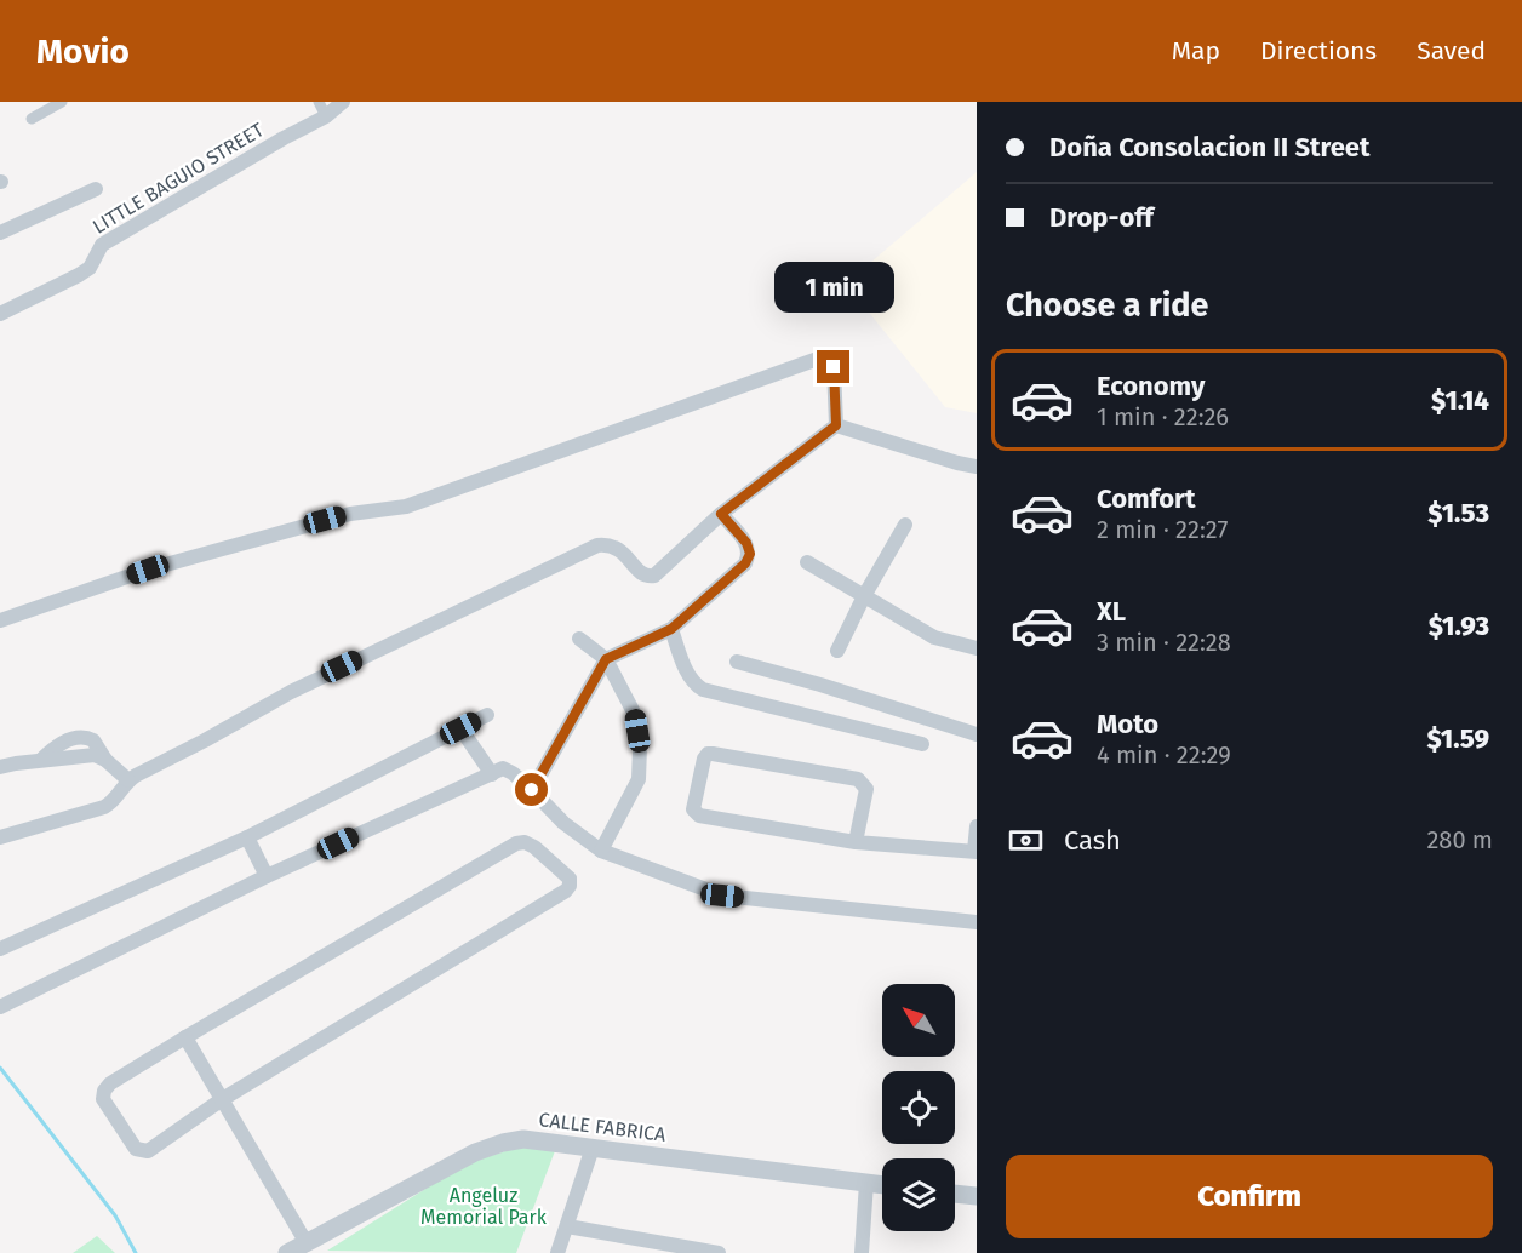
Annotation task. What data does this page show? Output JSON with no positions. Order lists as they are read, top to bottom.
{
  "streets": {
    "street": ["LITTLE BAGUIO STREET", "CALLE FABRICA"]
  },
  "parks": ["Angeluz Memorial Park"],
  "north": "top left",
  "page": {
    "header": "Movio",
    "nav": ["Map", "Directions", "Saved"],
    "banner": ["Doña Consolacion II Street", "Drop-off"],
    "bubble": "1 min",
    "heading": "Choose a ride",
    "list": [
      {
        "name": "Economy",
        "note": "1 min · 22:26",
        "value": "$1.14"
      },
      {
        "name": "Comfort",
        "note": "2 min · 22:27",
        "value": "$1.53"
      },
      {
        "name": "XL",
        "note": "3 min · 22:28",
        "value": "$1.93"
      },
      {
        "name": "Moto",
        "note": "4 min · 22:29",
        "value": "$1.59"
      }
    ],
    "pay": ["Cash", "280 m"],
    "buttons": "Confirm"
  }
}
